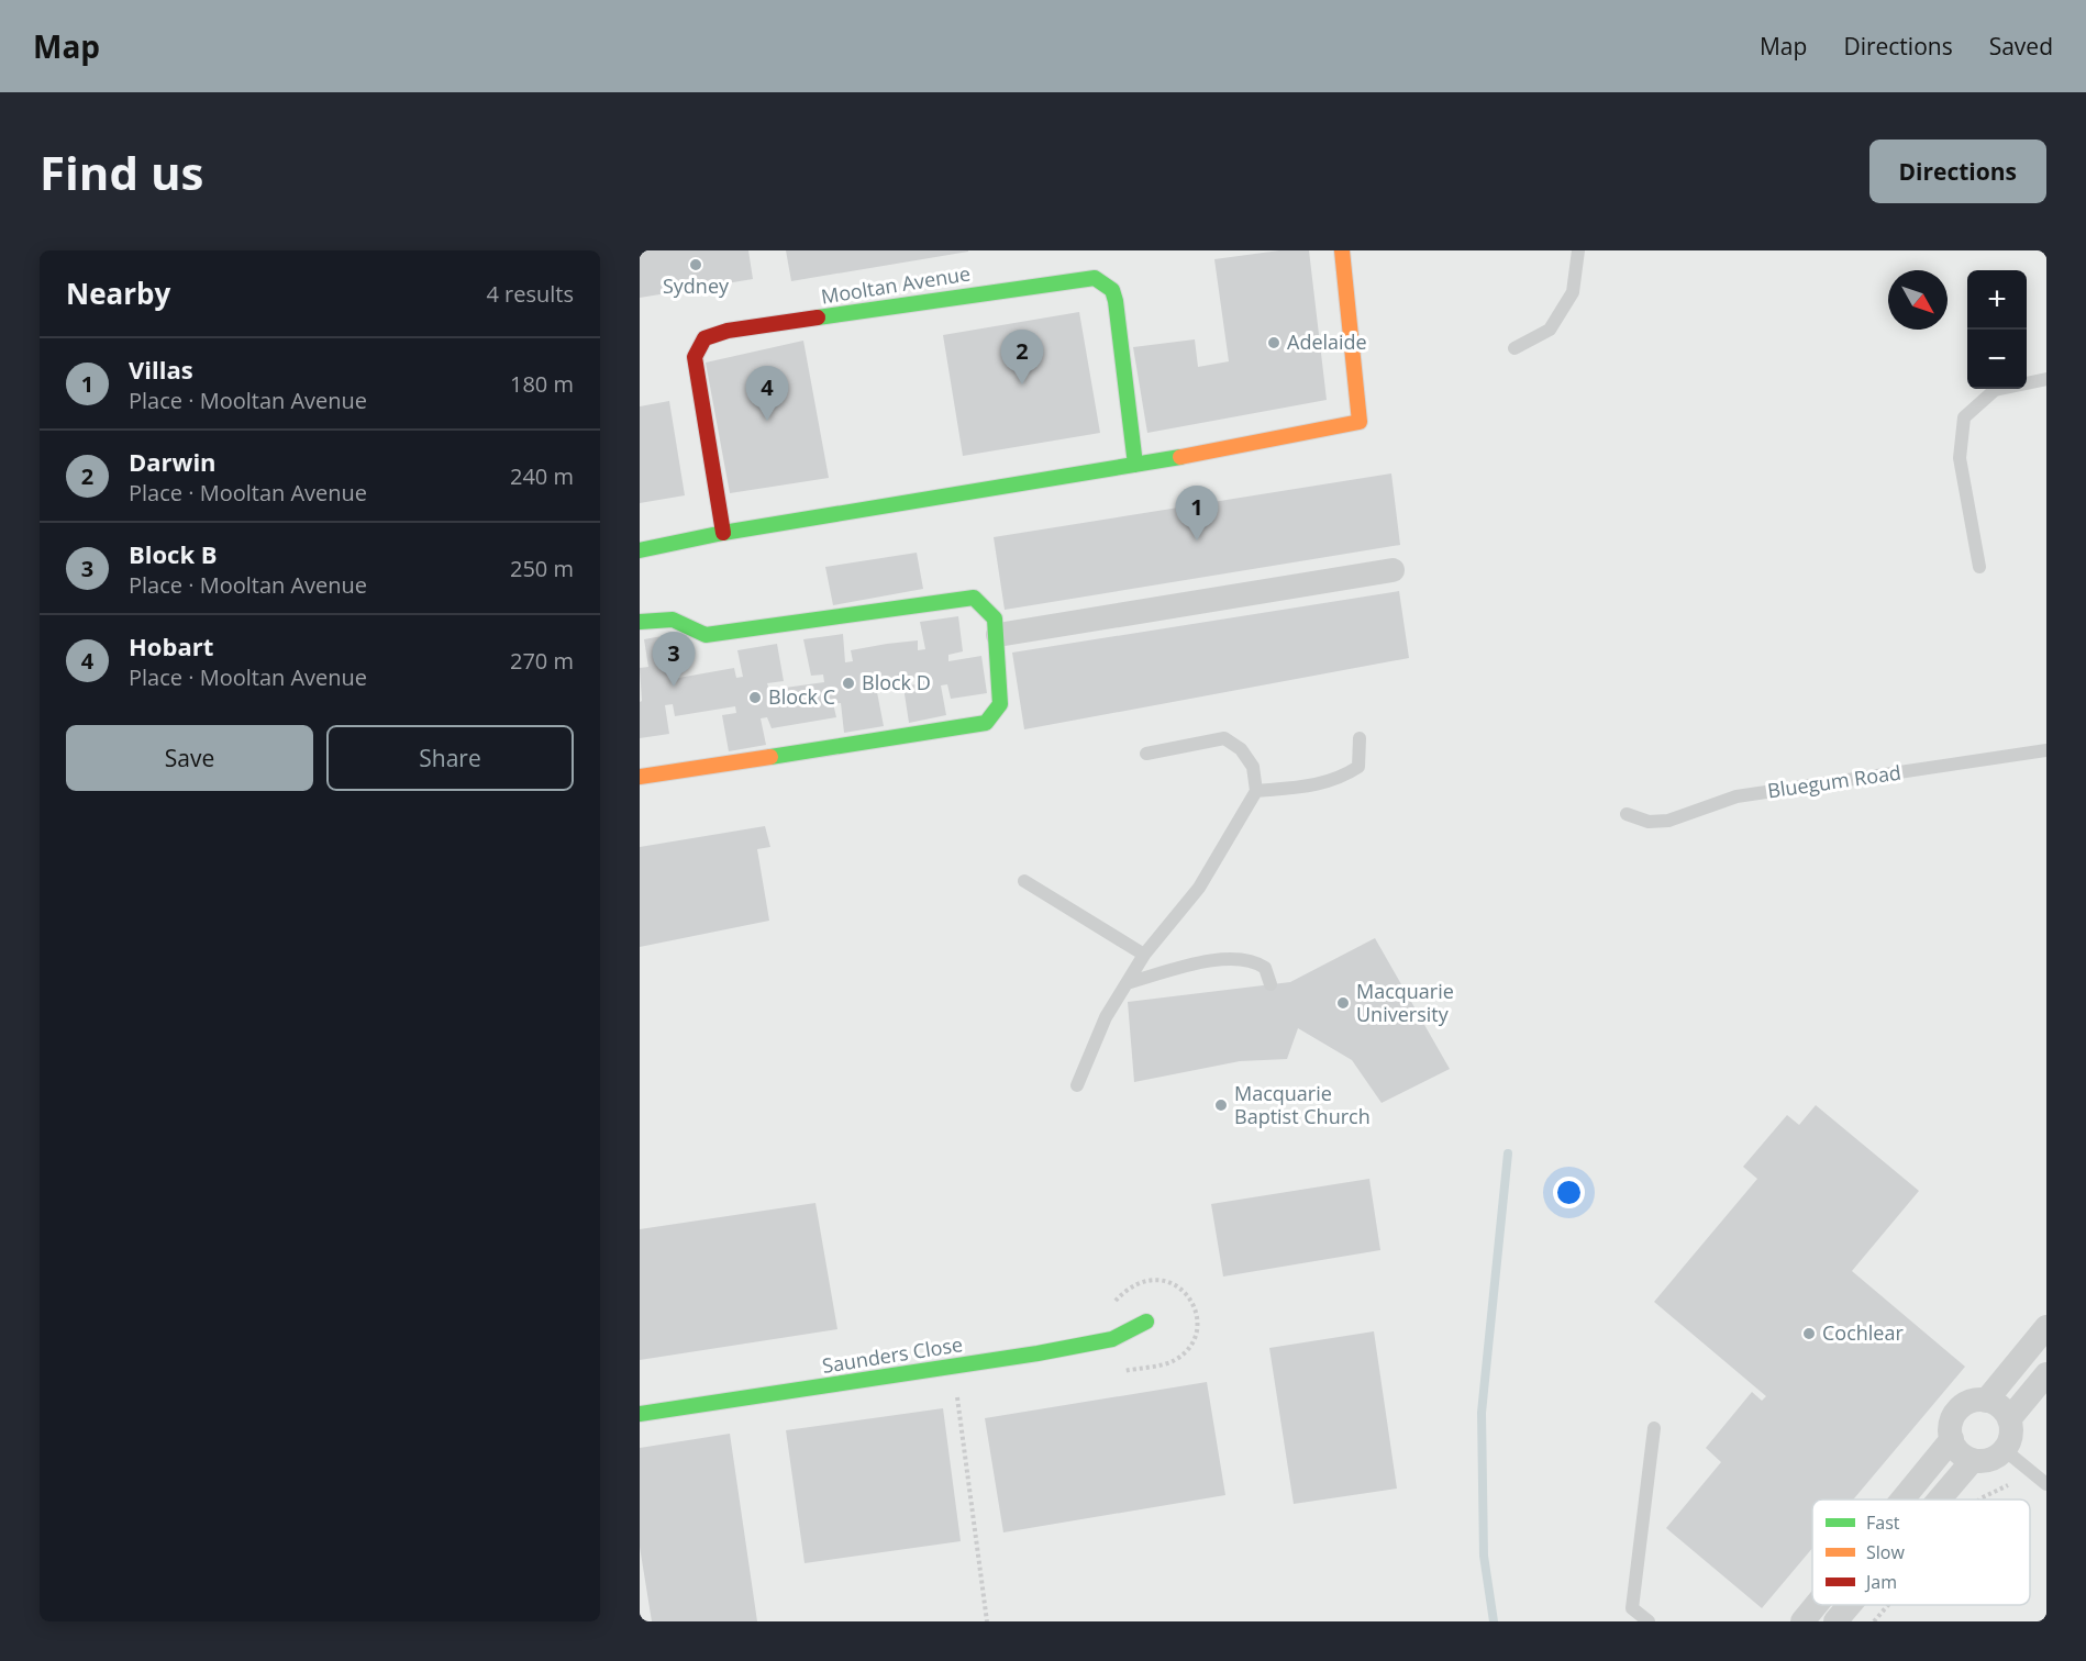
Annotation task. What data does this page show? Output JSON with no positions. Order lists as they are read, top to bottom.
{
  "streets": {
    "street": ["Mooltan Avenue", "Saunders Close"],
    "lane": ["Bluegum Road"]
  },
  "places": [
    "Sydney",
    "Adelaide",
    "Block D",
    "Block C",
    "Macquarie University",
    "Macquarie Baptist Church",
    "Cochlear"
  ],
  "legend": ["Fast", "Slow", "Jam"],
  "north": "bottom right",
  "page": {
    "header": "Map",
    "nav": ["Map", "Directions", "Saved"],
    "buttons": [
      "Directions",
      ["Save", "Share"]
    ],
    "title": "Find us",
    "heading": ["Nearby", "4 results"],
    "map_buttons": ["+", "−"],
    "pins": [
      "2",
      "4",
      "1",
      "3"
    ],
    "list": [
      {
        "mark": "1",
        "name": "Villas",
        "note": "Place · Mooltan Avenue",
        "value": "180 m"
      },
      {
        "mark": "2",
        "name": "Darwin",
        "note": "Place · Mooltan Avenue",
        "value": "240 m"
      },
      {
        "mark": "3",
        "name": "Block B",
        "note": "Place · Mooltan Avenue",
        "value": "250 m"
      },
      {
        "mark": "4",
        "name": "Hobart",
        "note": "Place · Mooltan Avenue",
        "value": "270 m"
      }
    ]
  }
}
